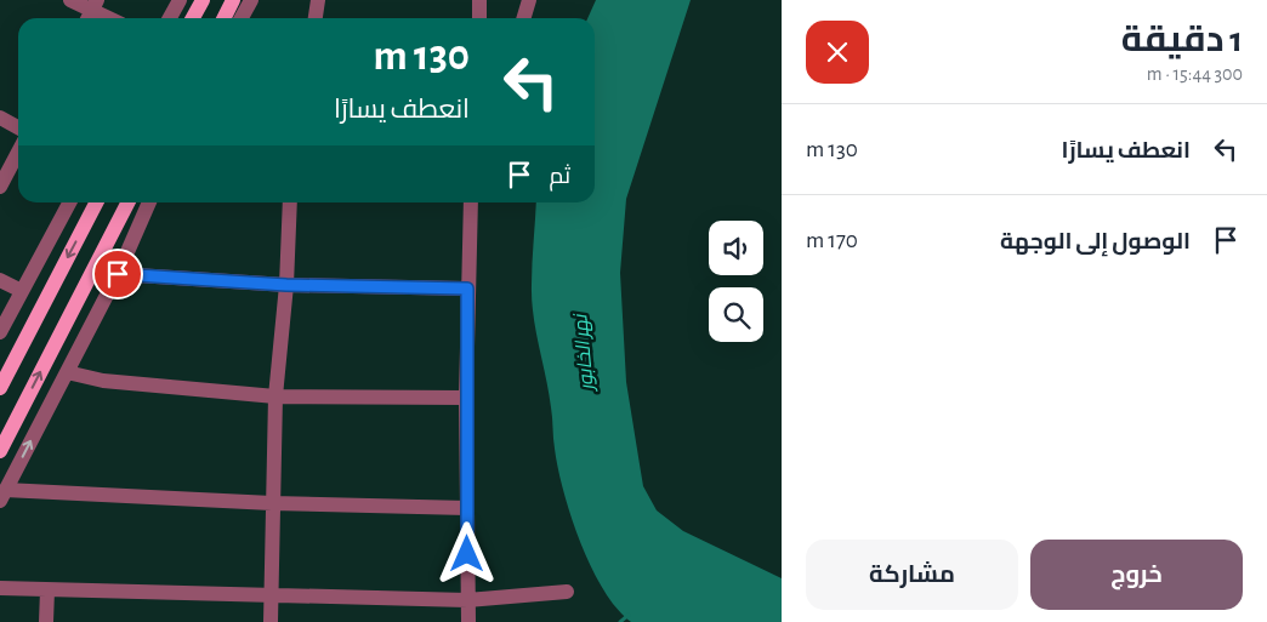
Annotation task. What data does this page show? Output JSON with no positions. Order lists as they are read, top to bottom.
{
  "water": ["نهر الخابور"],
  "page": {
    "heading": ["1 دقيقة", "300 m · 15:44"],
    "turn": ["130 m", "انعطف يسارًا"],
    "list": [
      {
        "name": "انعطف يسارًا",
        "value": "130 m"
      },
      {
        "name": "الوصول إلى الوجهة",
        "value": "170 m"
      }
    ],
    "then": "ثم",
    "buttons": ["خروج", "مشاركة"]
  }
}
